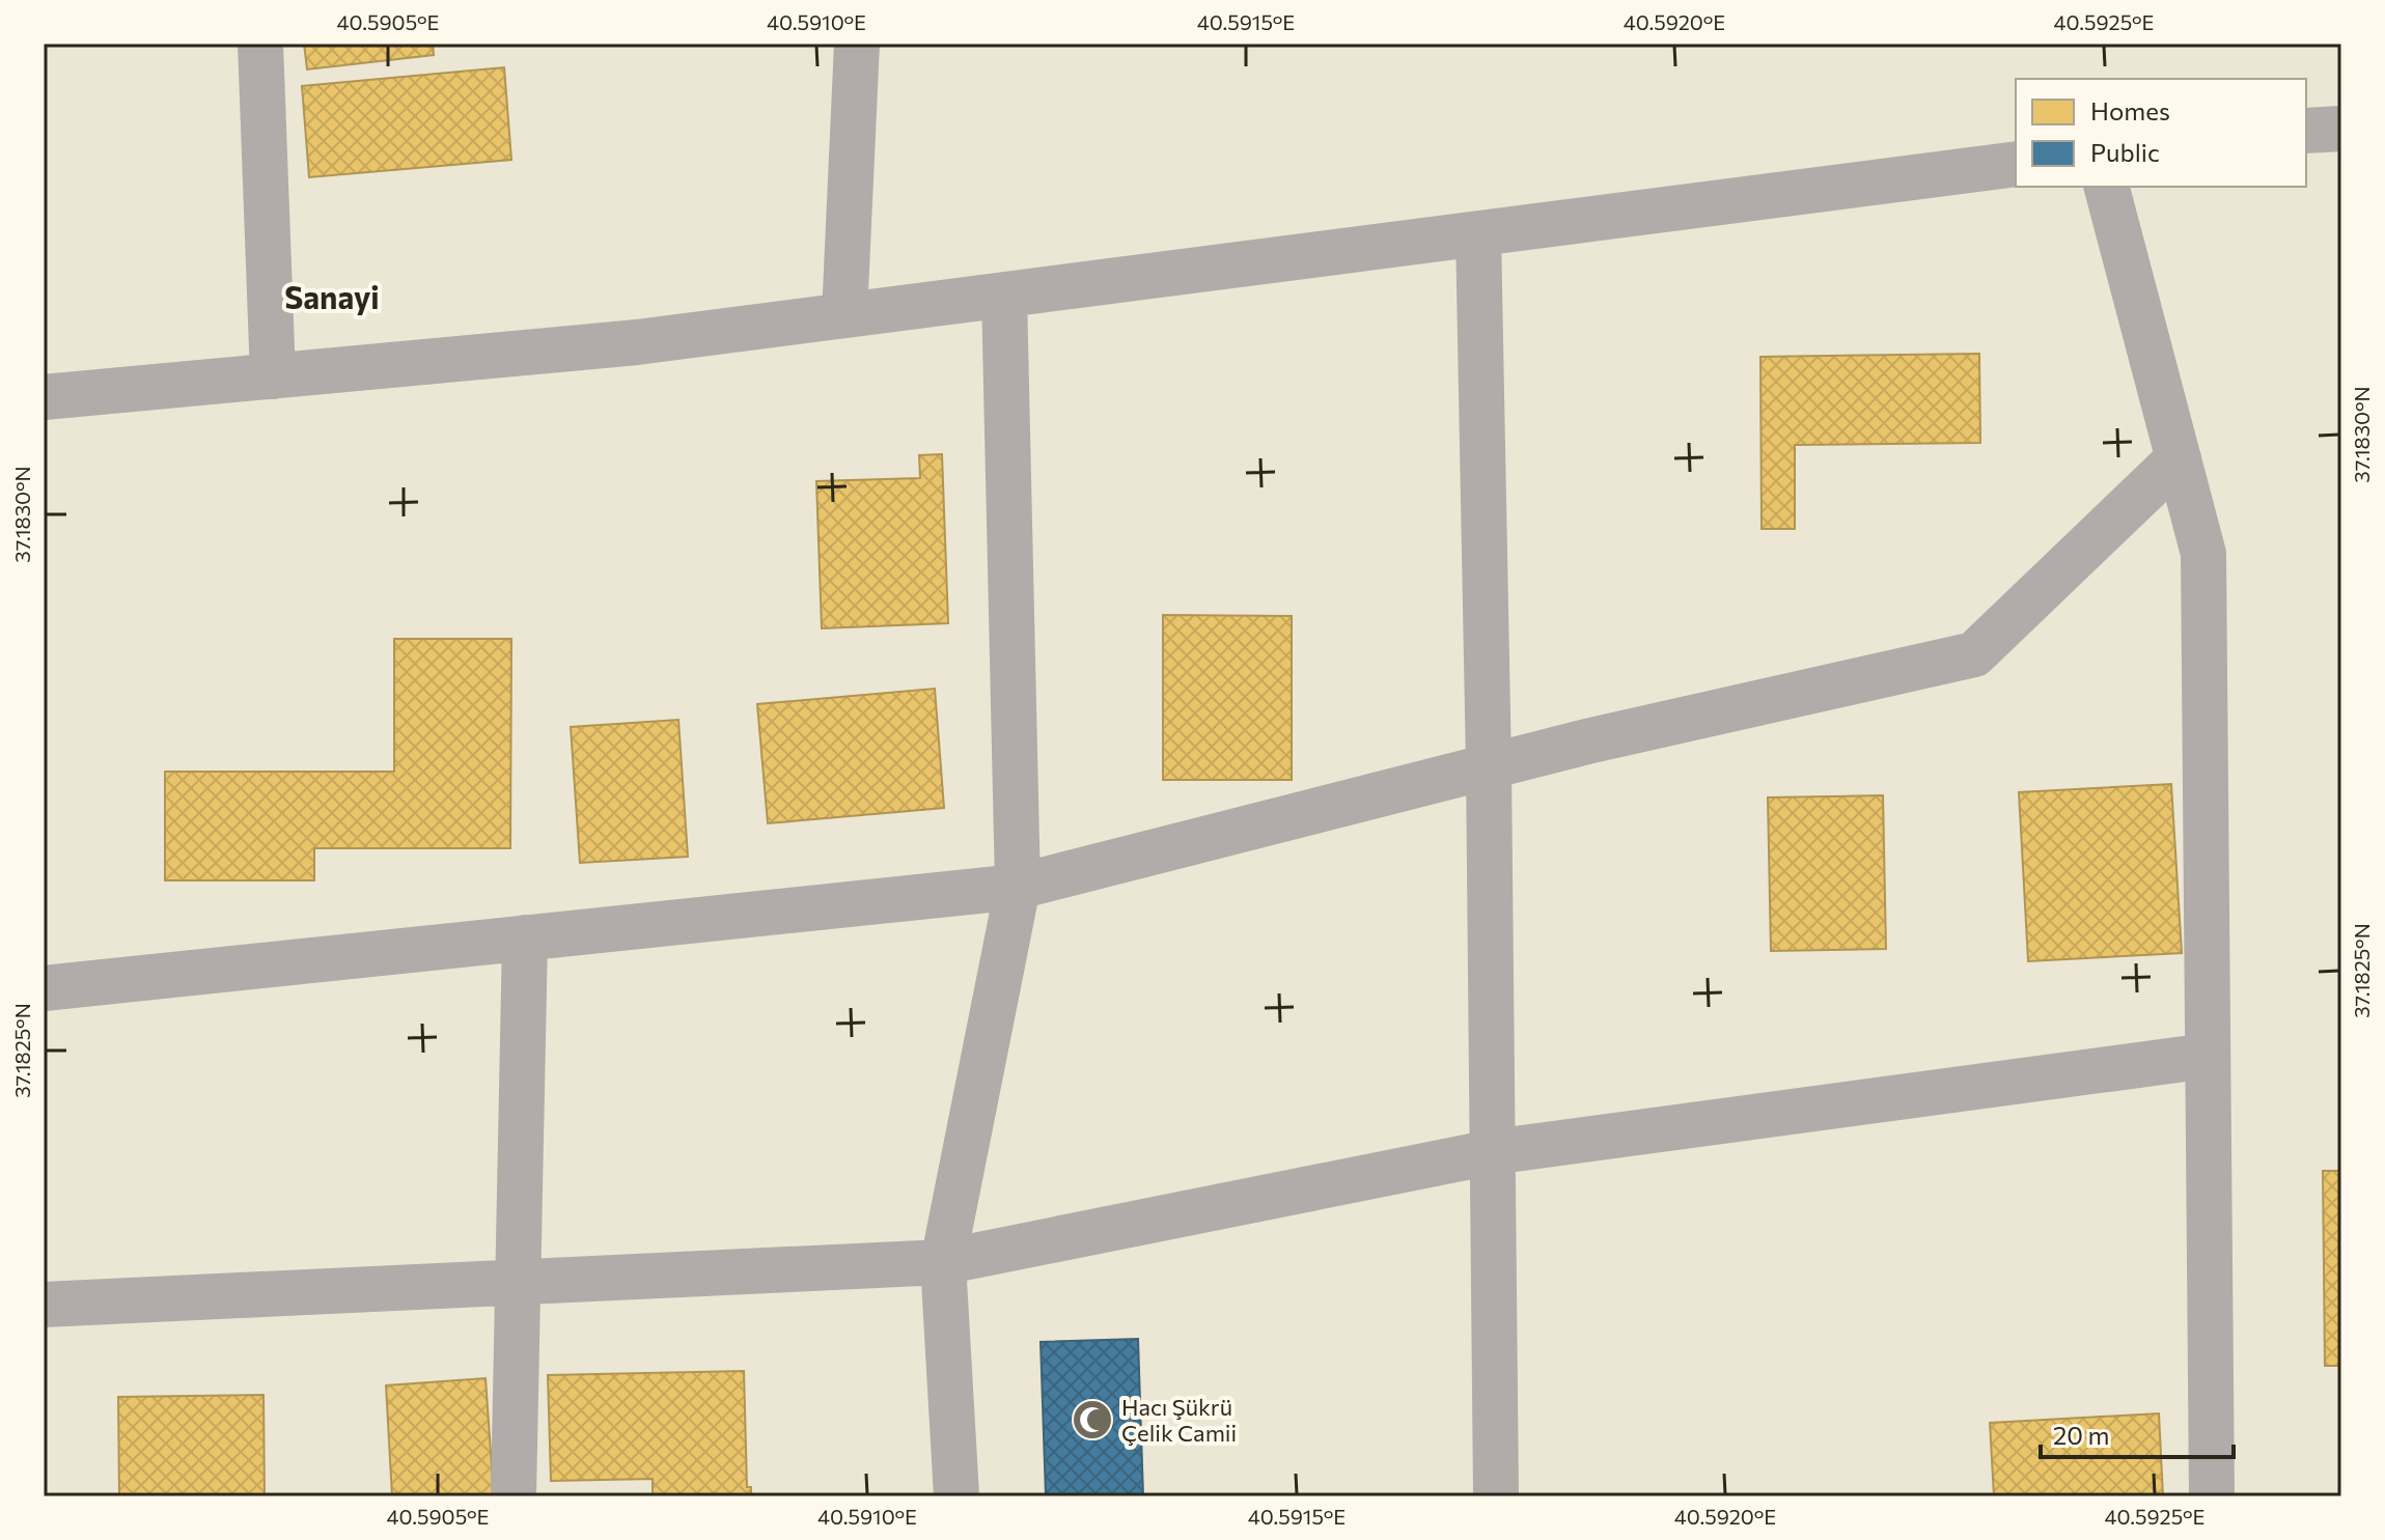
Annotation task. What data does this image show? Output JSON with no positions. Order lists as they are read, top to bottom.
{
  "districts": ["Sanayi"],
  "places": {
    "mosque": ["Hacı Şükrü Çelik Camii"]
  },
  "legend": ["Homes", "Public"],
  "scale_bar": "20 m",
  "coordinates": [
    "40.5905°E",
    "40.5910°E",
    "40.5915°E",
    "40.5920°E",
    "40.5925°E",
    "37.1830°N",
    "37.1825°N"
  ]
}
